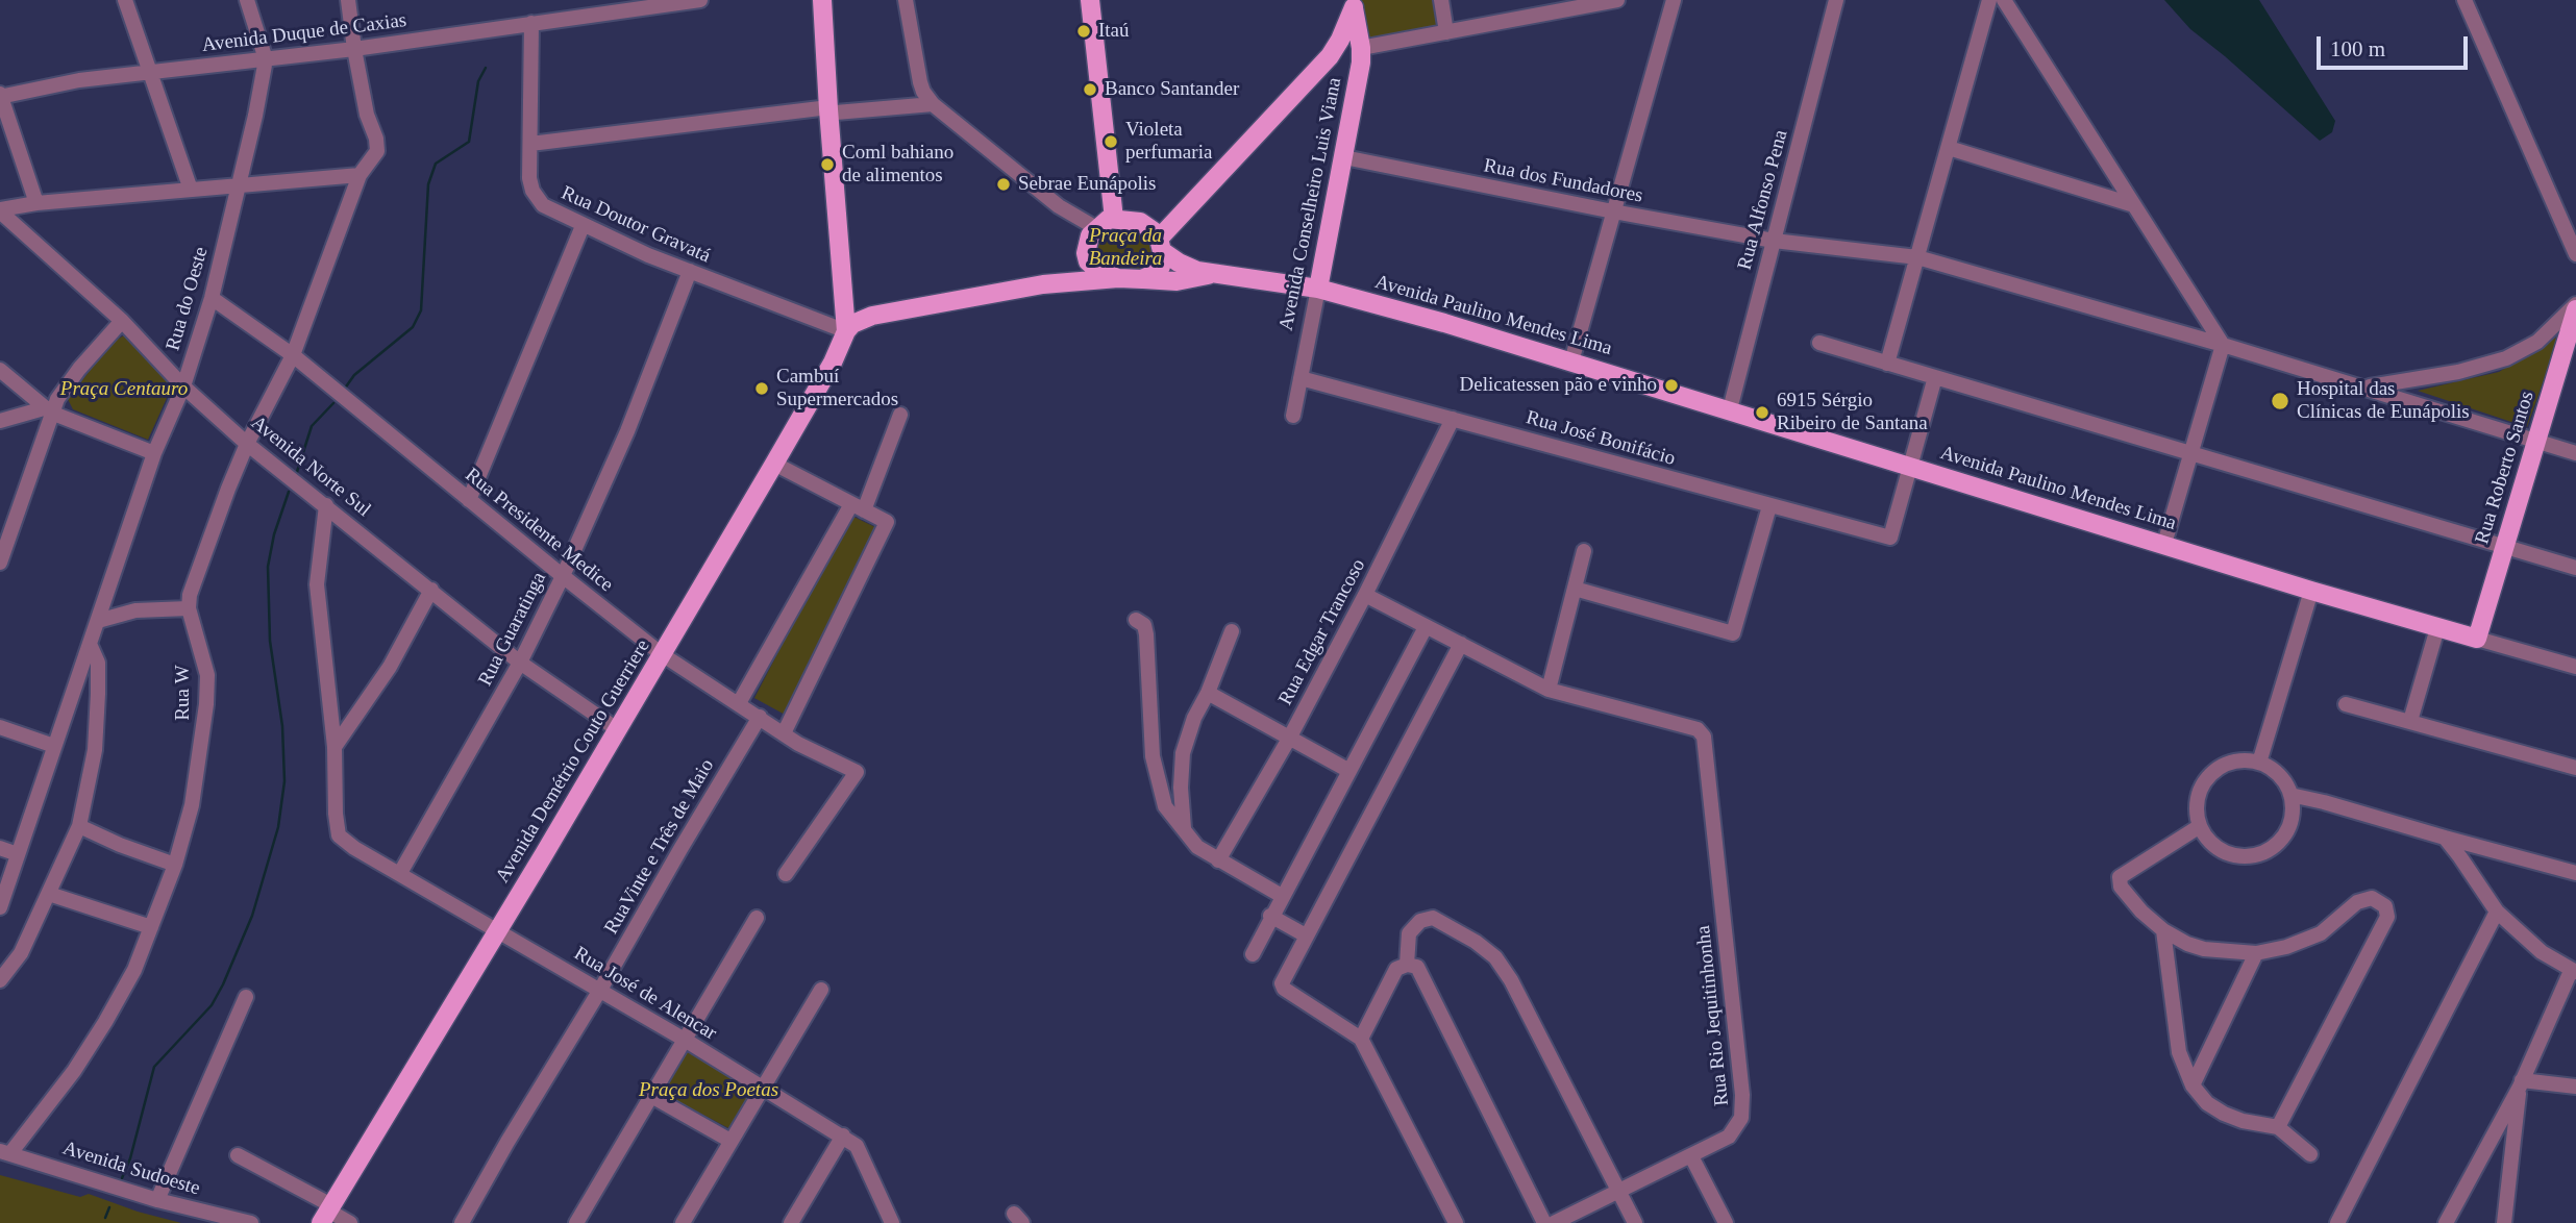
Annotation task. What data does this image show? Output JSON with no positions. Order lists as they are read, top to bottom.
{
  "streets": {
    "main road": [
      "Avenida Conselheiro Luis Viana",
      "Avenida Paulino Mendes Lima",
      "Rua Roberto Santos",
      "Avenida Demétrio Couto Guerriere"
    ],
    "street": [
      "Avenida Duque de Caxias",
      "Rua dos Fundadores",
      "Rua Alfonso Pena",
      "Rua Doutor Gravatá",
      "Rua do Oeste",
      "Rua José Bonifácio",
      "Avenida Norte Sul",
      "Rua Presidente Medice",
      "Rua Guaratinga",
      "Rua Edgar Trancoso",
      "Rua W",
      "RuaVinte e Três de Maio",
      "Rua José de Alencar",
      "Rua Rio Jequitinhonha",
      "Avenida Sudoeste"
    ]
  },
  "crossings": [
    ["Avenida Duque de Caxias", "Rua Doutor Gravatá"],
    ["Avenida Duque de Caxias", "Rua do Oeste"],
    ["Rua dos Fundadores", "Rua Alfonso Pena"],
    ["Rua dos Fundadores", "Avenida Conselheiro Luis Viana"],
    ["Rua dos Fundadores", "Rua Roberto Santos"],
    ["Rua Alfonso Pena", "Avenida Paulino Mendes Lima"],
    ["Avenida Conselheiro Luis Viana", "Avenida Paulino Mendes Lima"],
    ["Avenida Conselheiro Luis Viana", "Rua José Bonifácio"],
    ["Rua Doutor Gravatá", "Rua Guaratinga"],
    ["Rua Doutor Gravatá", "Avenida Demétrio Couto Guerriere"],
    ["Rua do Oeste", "Avenida Norte Sul"],
    ["Rua do Oeste", "Rua Presidente Medice"],
    ["Avenida Paulino Mendes Lima", "Rua José Bonifácio"],
    ["Avenida Paulino Mendes Lima", "Rua Roberto Santos"],
    ["Rua José Bonifácio", "Rua Edgar Trancoso"],
    ["Avenida Norte Sul", "Rua Guaratinga"],
    ["Avenida Norte Sul", "Avenida Demétrio Couto Guerriere"],
    ["Rua Presidente Medice", "Rua Guaratinga"],
    ["Rua Presidente Medice", "Avenida Demétrio Couto Guerriere"],
    ["Rua Presidente Medice", "RuaVinte e Três de Maio"],
    ["Rua Guaratinga", "Rua José de Alencar"],
    ["Rua W", "Avenida Sudoeste"],
    ["Avenida Demétrio Couto Guerriere", "Rua José de Alencar"],
    ["RuaVinte e Três de Maio", "Rua José de Alencar"]
  ],
  "parks": ["Praça da Bandeira", "Praça Centauro", "Praça dos Poetas"],
  "places": [
    "Itaú",
    "Banco Santander",
    "Violeta perfumaria",
    "Coml bahiano de alimentos",
    "Sebrae Eunápolis",
    "Delicatessen pão e vinho",
    "Cambuí Supermercados",
    "Hospital das Clínicas de Eunápolis",
    "6915 Sérgio Ribeiro de Santana"
  ],
  "scale_bar": "100 m"
}
